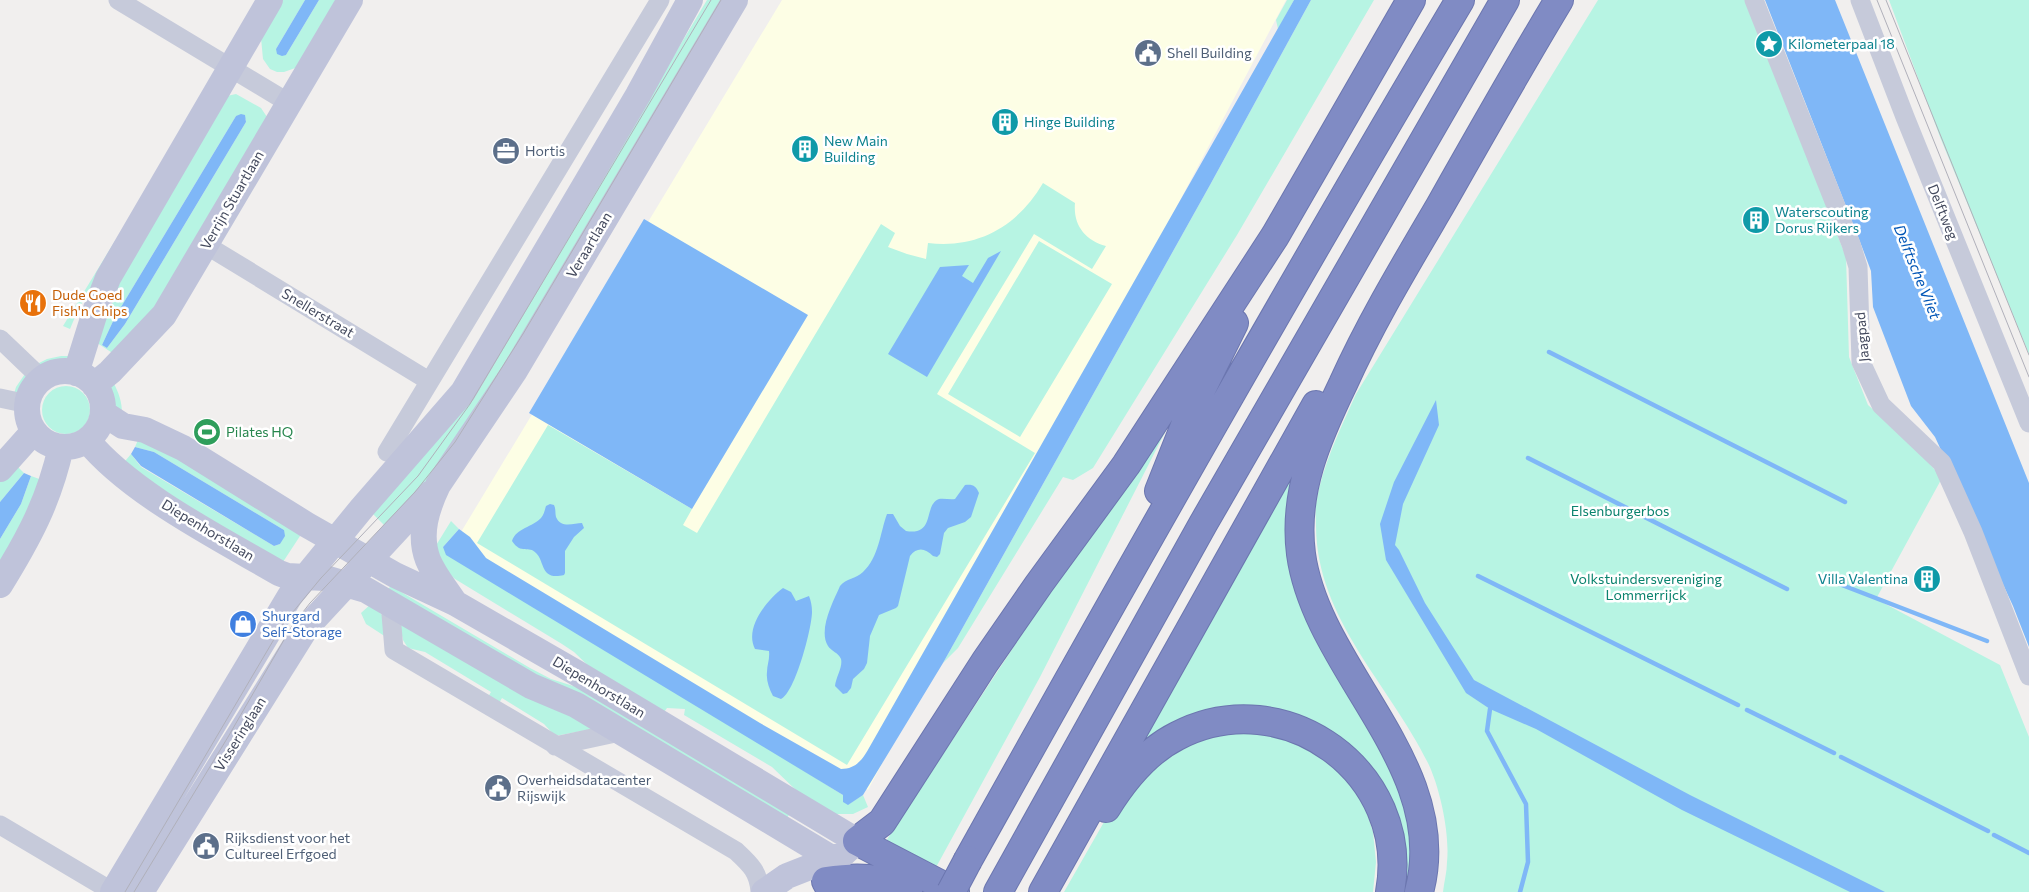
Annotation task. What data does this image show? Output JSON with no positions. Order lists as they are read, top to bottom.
{
  "streets": {
    "street": [
      "Verrijn Stuartlaan",
      "Delftweg",
      "Veraartlaan",
      "Snellerstraat",
      "Jaagpad",
      "Diepenhorstlaan",
      "Visseringlaan"
    ]
  },
  "crossings": [
    ["Verrijn Stuartlaan", "Snellerstraat"],
    ["Verrijn Stuartlaan", "Diepenhorstlaan"],
    ["Veraartlaan", "Diepenhorstlaan"],
    ["Veraartlaan", "Visseringlaan"],
    ["Diepenhorstlaan", "Visseringlaan"]
  ],
  "water": ["Delftsche Vliet"],
  "parks": ["Elsenburgerbos", "Volkstuindersvereniging Lommerrijck"],
  "places": {
    "place": ["Kilometerpaal 18"],
    "public building": ["Shell Building", "Overheidsdatacenter Rijswijk", "Rijksdienst voor het Cultureel Erfgoed"],
    "building": [
      "Hinge Building",
      "New Main Building",
      "Waterscouting Dorus Rijkers",
      "Villa Valentina"
    ],
    "office": ["Hortis"],
    "restaurant": ["Dude Goed Fish'n Chips"],
    "sports": ["Pilates HQ"],
    "shop": ["Shurgard Self-Storage"]
  }
}
